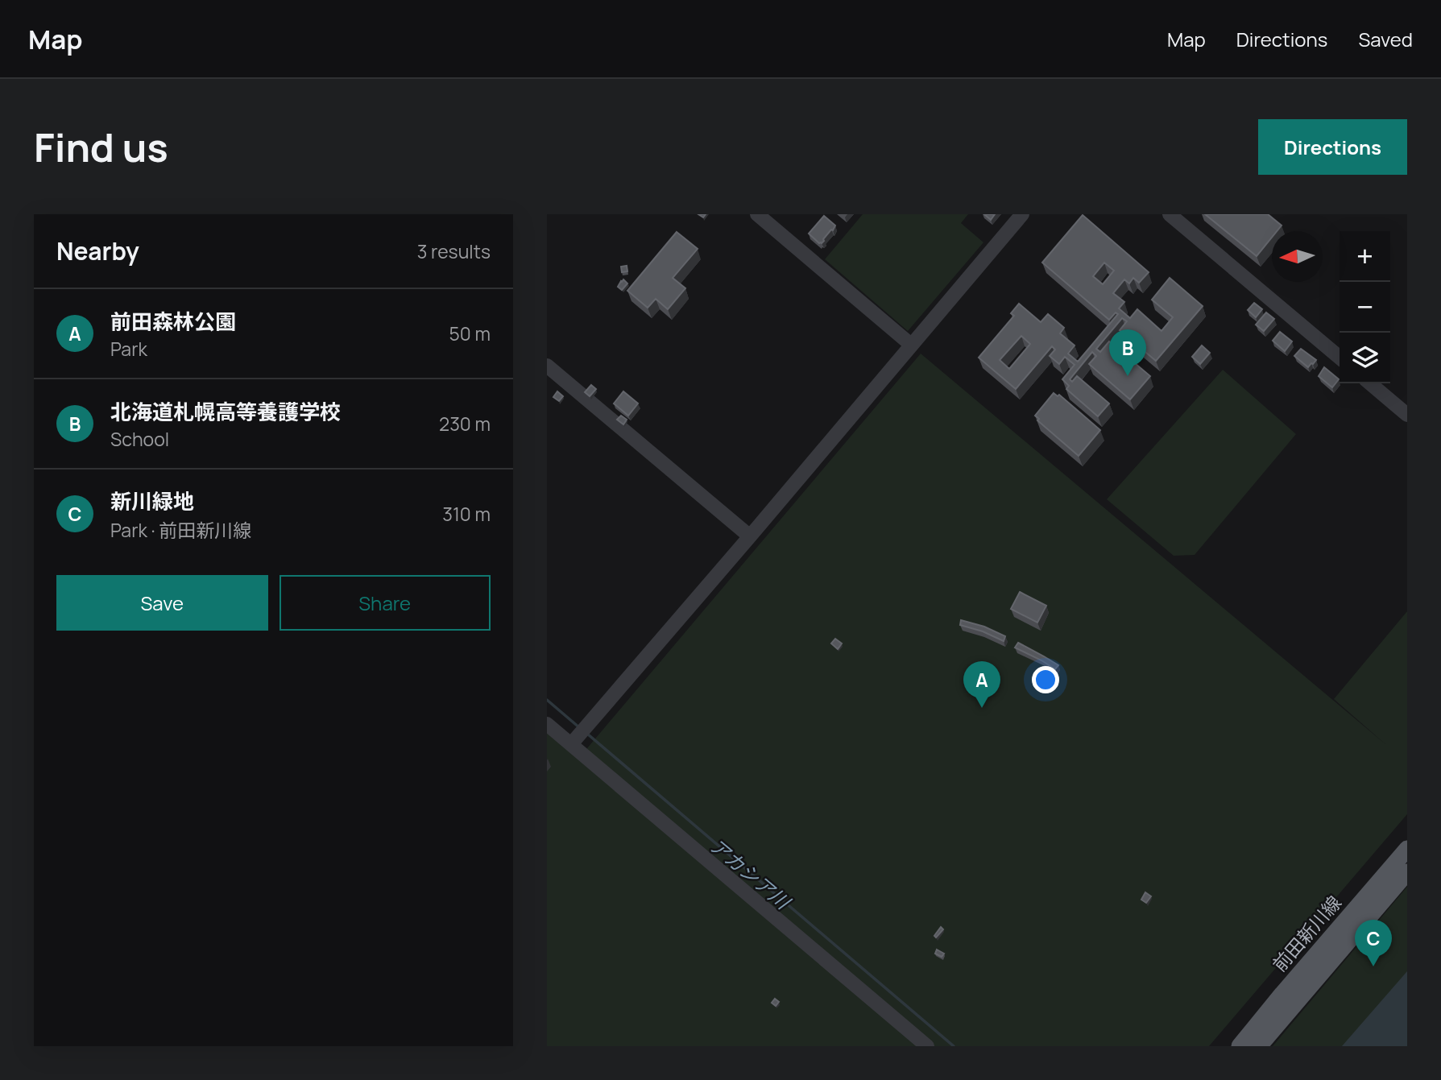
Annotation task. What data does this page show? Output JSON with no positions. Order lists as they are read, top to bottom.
{
  "streets": {
    "main road": ["前田新川線"]
  },
  "water": ["アカシア川"],
  "north": "left",
  "page": {
    "header": "Map",
    "nav": ["Map", "Directions", "Saved"],
    "buttons": [
      "Directions",
      ["Save", "Share"]
    ],
    "title": "Find us",
    "heading": ["Nearby", "3 results"],
    "map_buttons": ["+", "−"],
    "list": [
      {
        "mark": "A",
        "name": "前田森林公園",
        "note": "Park",
        "value": "50 m"
      },
      {
        "mark": "B",
        "name": "北海道札幌高等養護学校",
        "note": "School",
        "value": "230 m"
      },
      {
        "mark": "C",
        "name": "新川緑地",
        "note": "Park · 前田新川線",
        "value": "310 m"
      }
    ],
    "pins": ["B", "A", "C"]
  }
}
